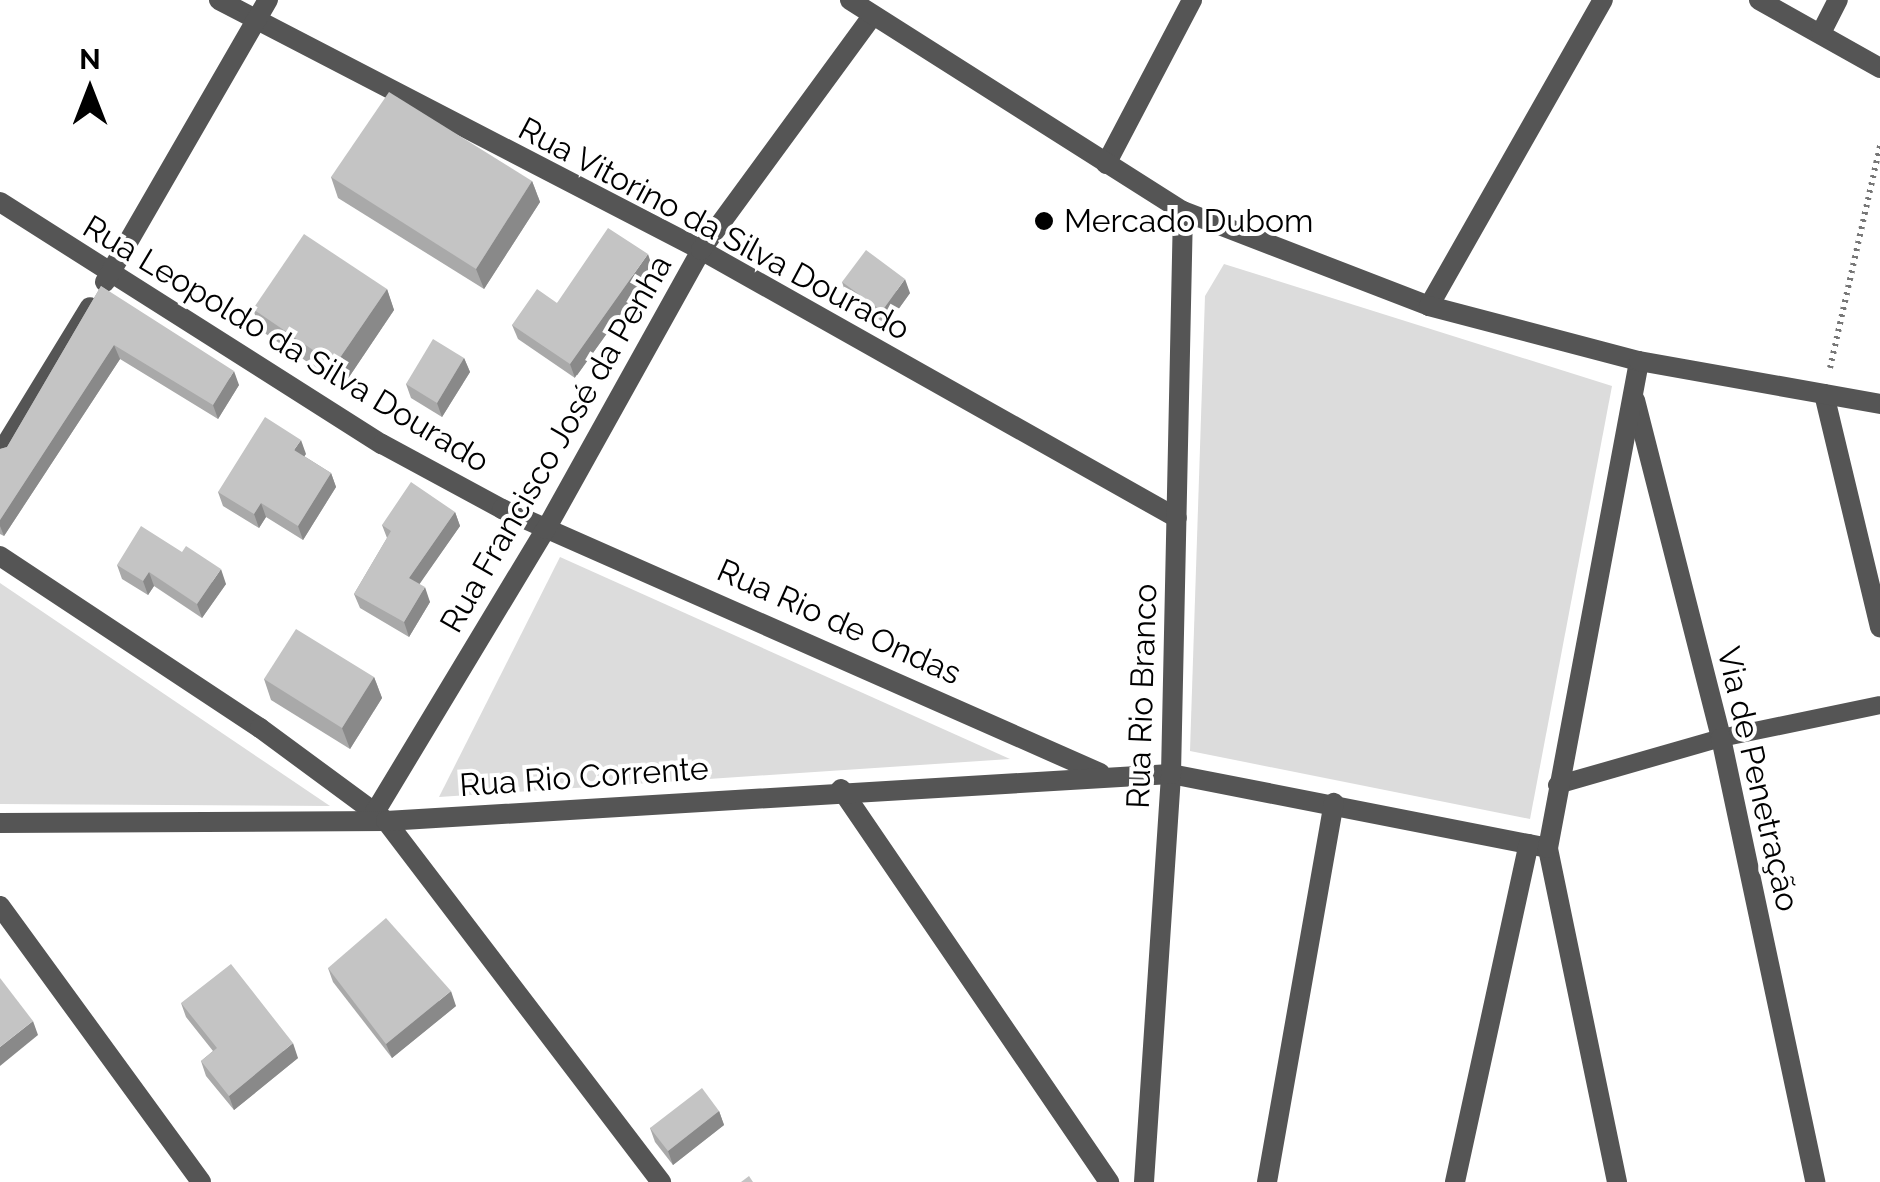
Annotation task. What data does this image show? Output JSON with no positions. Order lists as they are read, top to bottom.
{
  "streets": {
    "street": [
      "Rua Vitorino da Silva Dourado",
      "Rua Leopoldo da Silva Dourado",
      "Rua Francisco José da Penha",
      "Rua Rio de Ondas",
      "Rua Rio Branco",
      "Rua Rio Corrente",
      "Via de Penetração"
    ]
  },
  "crossings": [
    ["Rua Vitorino da Silva Dourado", "Rua Francisco José da Penha"],
    ["Rua Vitorino da Silva Dourado", "Rua Rio Branco"],
    ["Rua Leopoldo da Silva Dourado", "Rua Francisco José da Penha"],
    ["Rua Leopoldo da Silva Dourado", "Rua Rio de Ondas"],
    ["Rua Francisco José da Penha", "Rua Rio de Ondas"],
    ["Rua Francisco José da Penha", "Rua Rio Corrente"],
    ["Rua Rio de Ondas", "Rua Rio Corrente"],
    ["Rua Rio Branco", "Rua Rio Corrente"],
    ["Rua Rio Corrente", "Via de Penetração"]
  ],
  "places": ["Mercado Dubom"],
  "north": "top"
}
